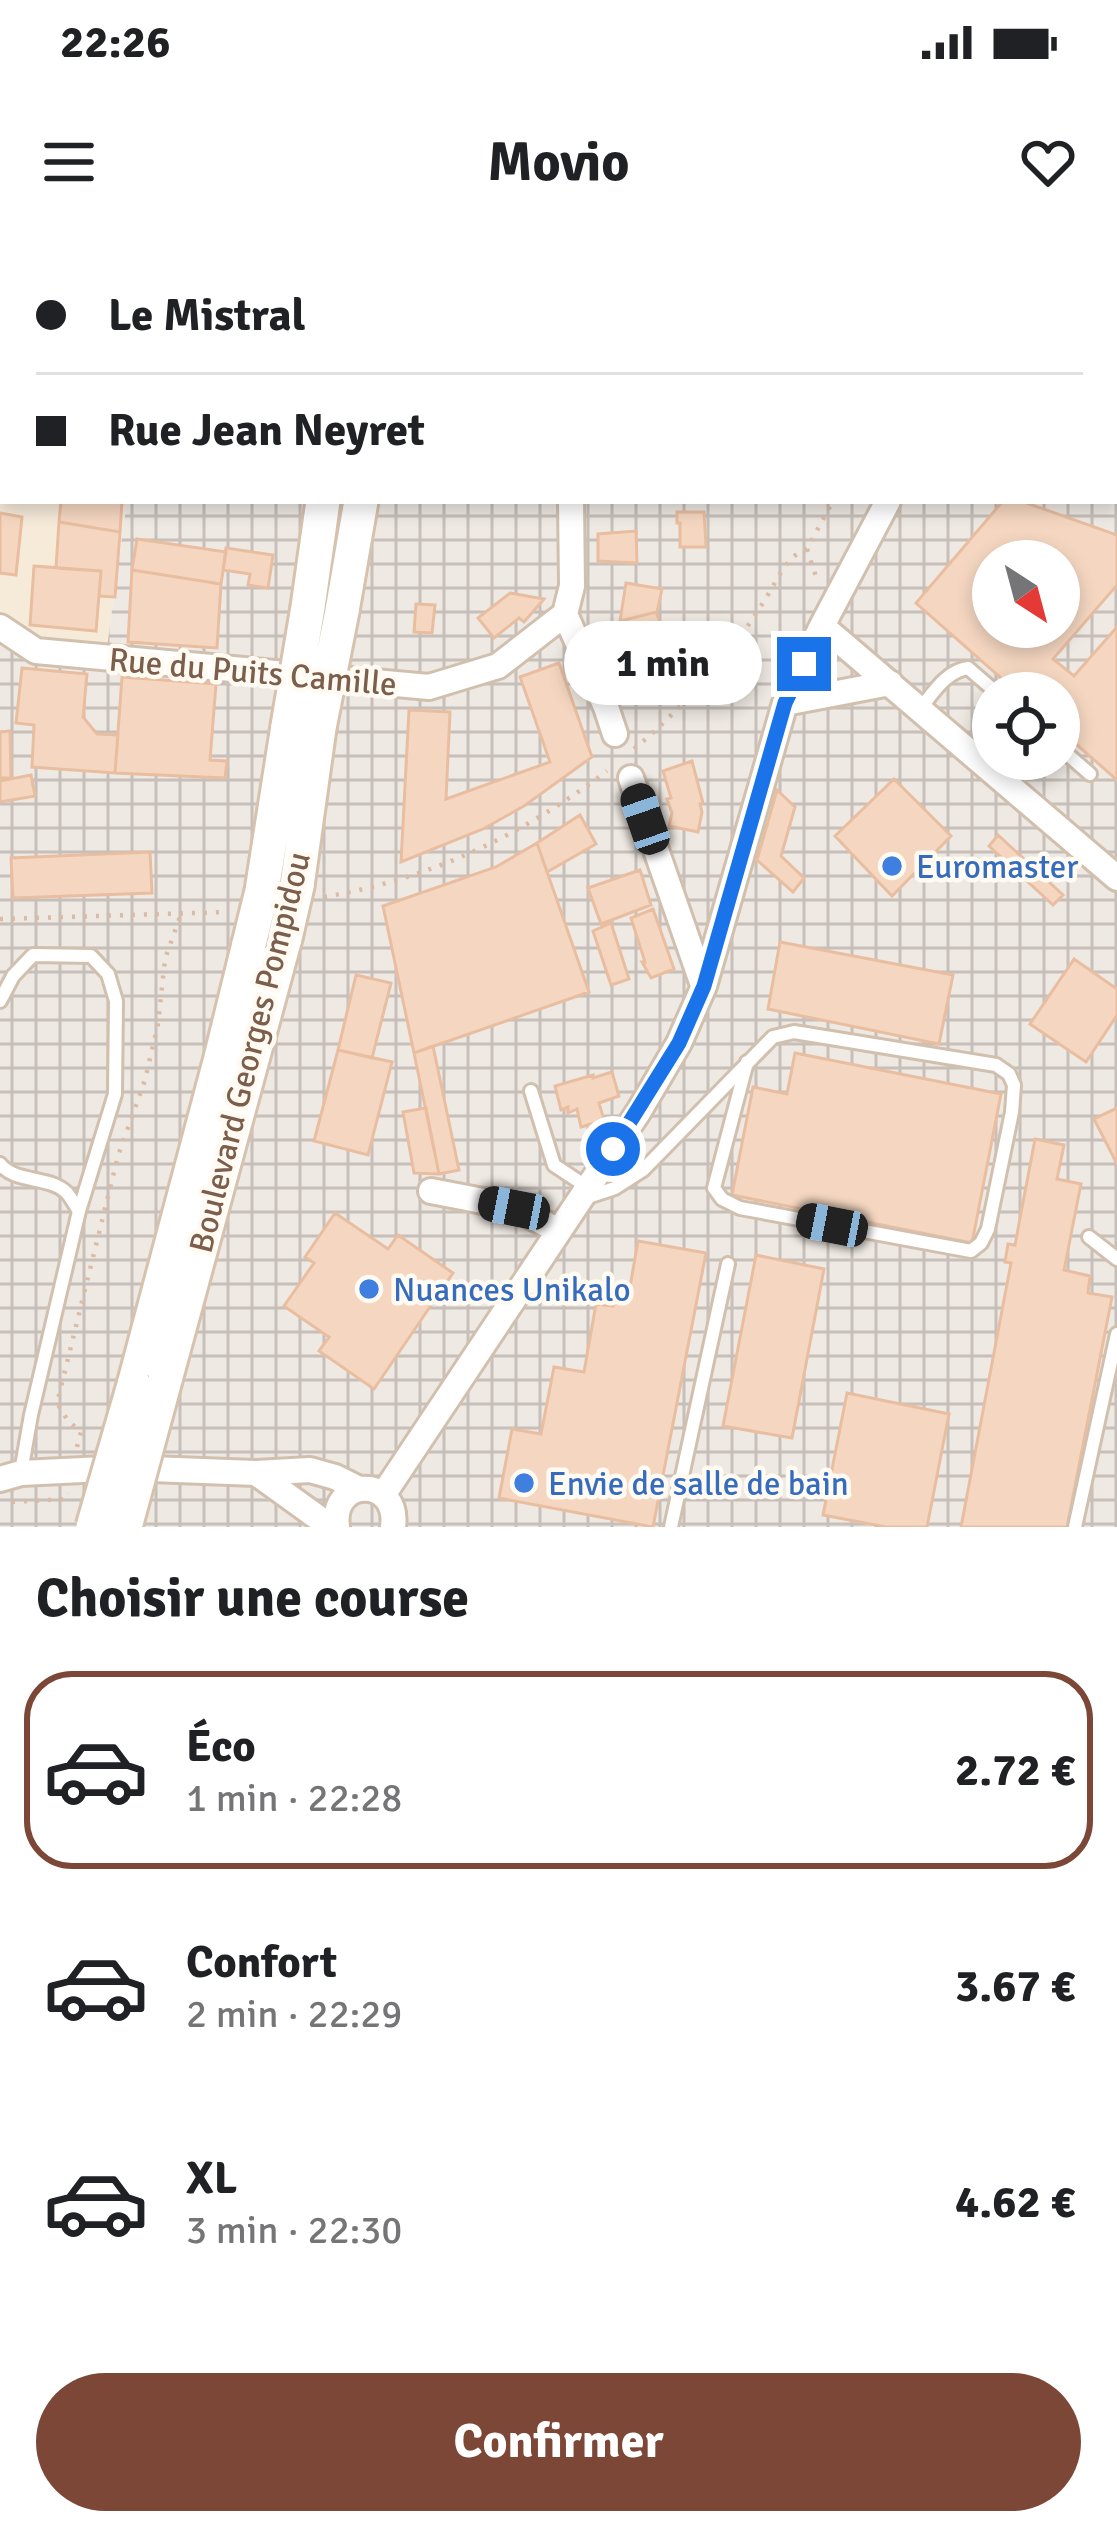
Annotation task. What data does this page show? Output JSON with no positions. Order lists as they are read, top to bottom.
{
  "streets": {
    "main road": ["Boulevard Georges Pompidou"],
    "street": ["Rue du Puits Camille"]
  },
  "places": ["Euromaster", "Nuances Unikalo", "Envie de salle de bain"],
  "north": "bottom right",
  "page": {
    "status": "22:26",
    "header": "Movio",
    "banner": ["Le Mistral", "Rue Jean Neyret"],
    "bubble": "1 min",
    "heading": "Choisir une course",
    "list": [
      {
        "name": "Éco",
        "note": "1 min · 22:28",
        "value": "2.72 €"
      },
      {
        "name": "Confort",
        "note": "2 min · 22:29",
        "value": "3.67 €"
      },
      {
        "name": "XL",
        "note": "3 min · 22:30",
        "value": "4.62 €"
      }
    ],
    "buttons": "Confirmer"
  }
}
